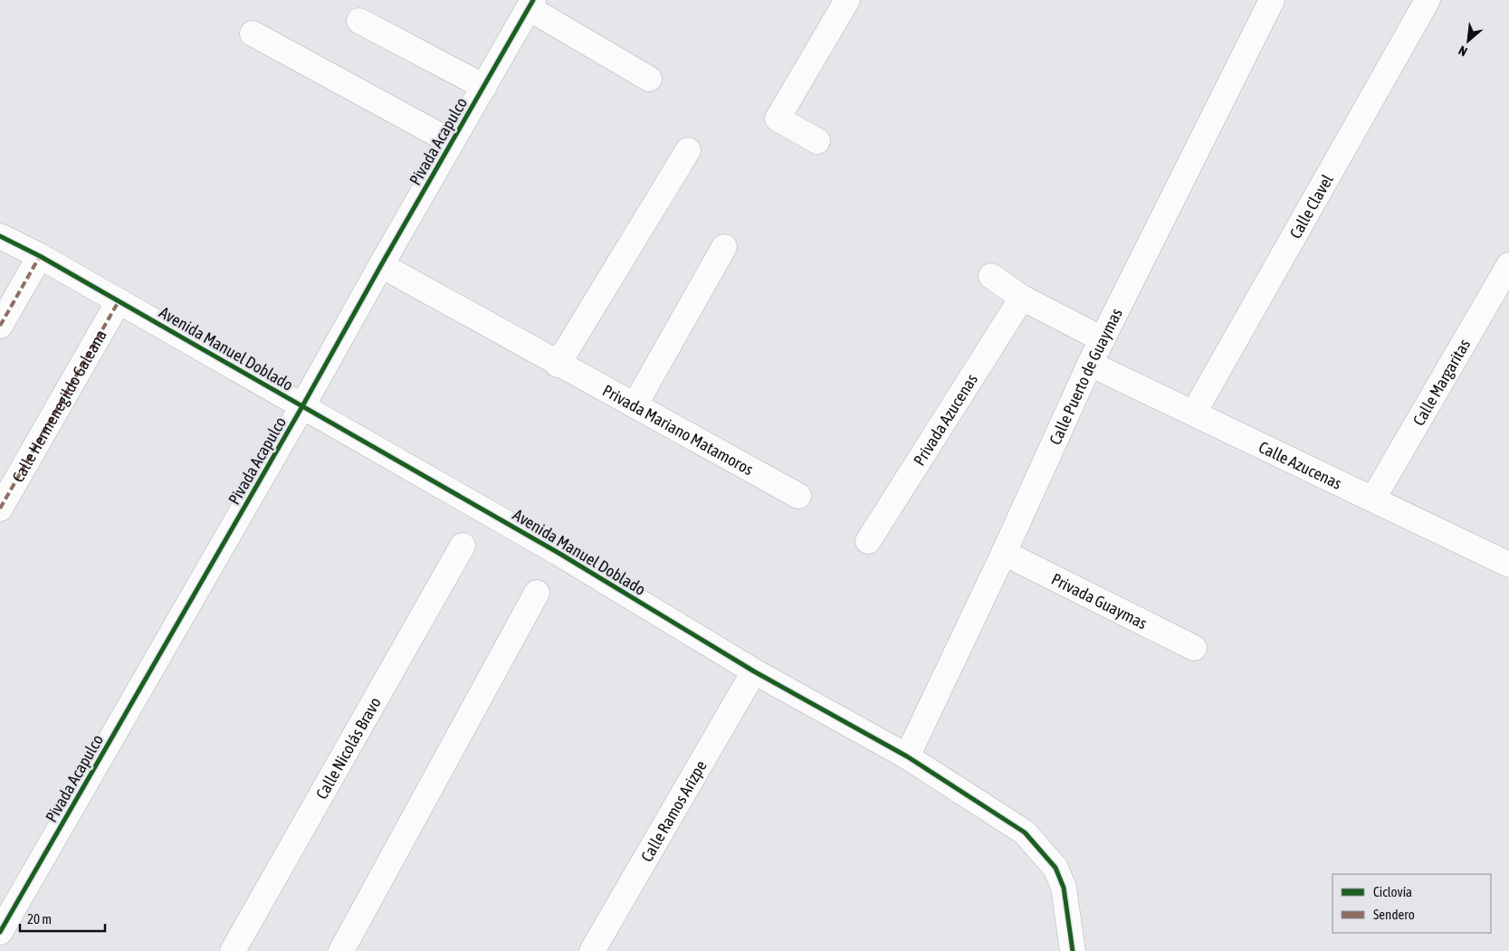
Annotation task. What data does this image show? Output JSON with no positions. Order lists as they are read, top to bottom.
{
  "streets": {
    "street": [
      "Pivada Acapulco",
      "Calle Clavel",
      "Avenida Manuel Doblado",
      "Calle Puerto de Guaymas",
      "Calle Margaritas",
      "Calle Hermenegildo Galeana",
      "Privada Azucenas",
      "Privada Mariano Matamoros",
      "Calle Azucenas",
      "Privada Guaymas",
      "Calle Nicolás Bravo",
      "Calle Ramos Arizpe"
    ]
  },
  "crossings": [
    ["Pivada Acapulco", "Avenida Manuel Doblado"],
    ["Pivada Acapulco", "Privada Mariano Matamoros"],
    ["Calle Clavel", "Calle Azucenas"],
    ["Avenida Manuel Doblado", "Calle Puerto de Guaymas"],
    ["Avenida Manuel Doblado", "Calle Hermenegildo Galeana"],
    ["Avenida Manuel Doblado", "Calle Ramos Arizpe"],
    ["Calle Puerto de Guaymas", "Calle Azucenas"],
    ["Calle Puerto de Guaymas", "Privada Guaymas"],
    ["Calle Margaritas", "Calle Azucenas"]
  ],
  "legend": ["Ciclovía", "Sendero"],
  "scale_bar": "20 m",
  "north": "bottom left"
}
